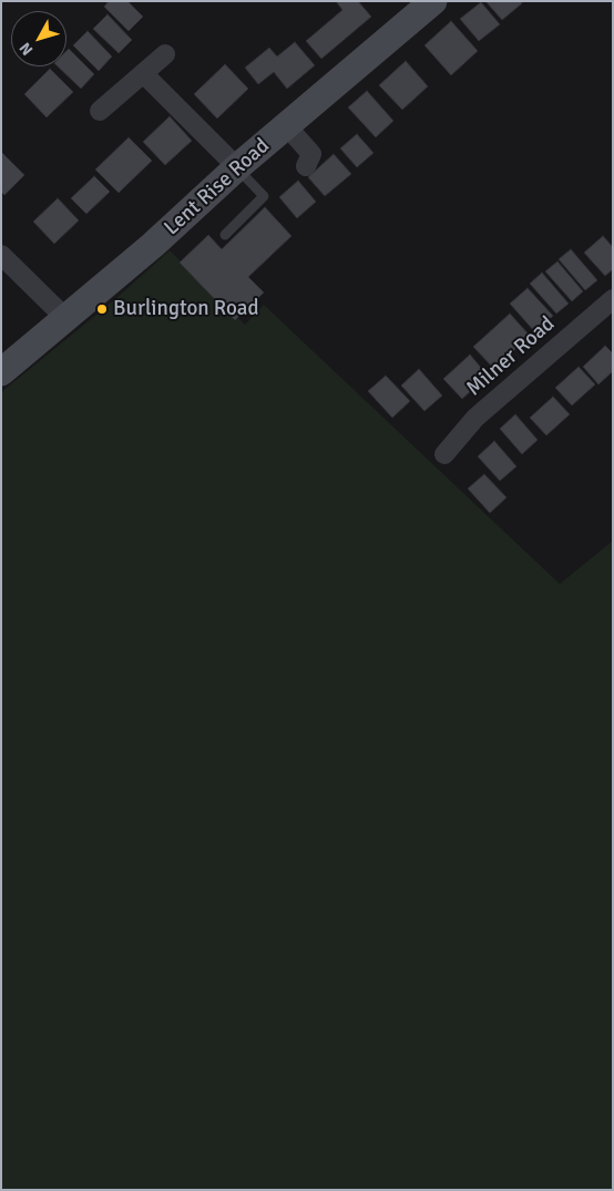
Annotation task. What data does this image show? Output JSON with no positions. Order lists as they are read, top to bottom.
{
  "streets": {
    "street": ["Lent Rise Road", "Milner Road"]
  },
  "places": ["Burlington Road"],
  "north": "bottom left"
}
